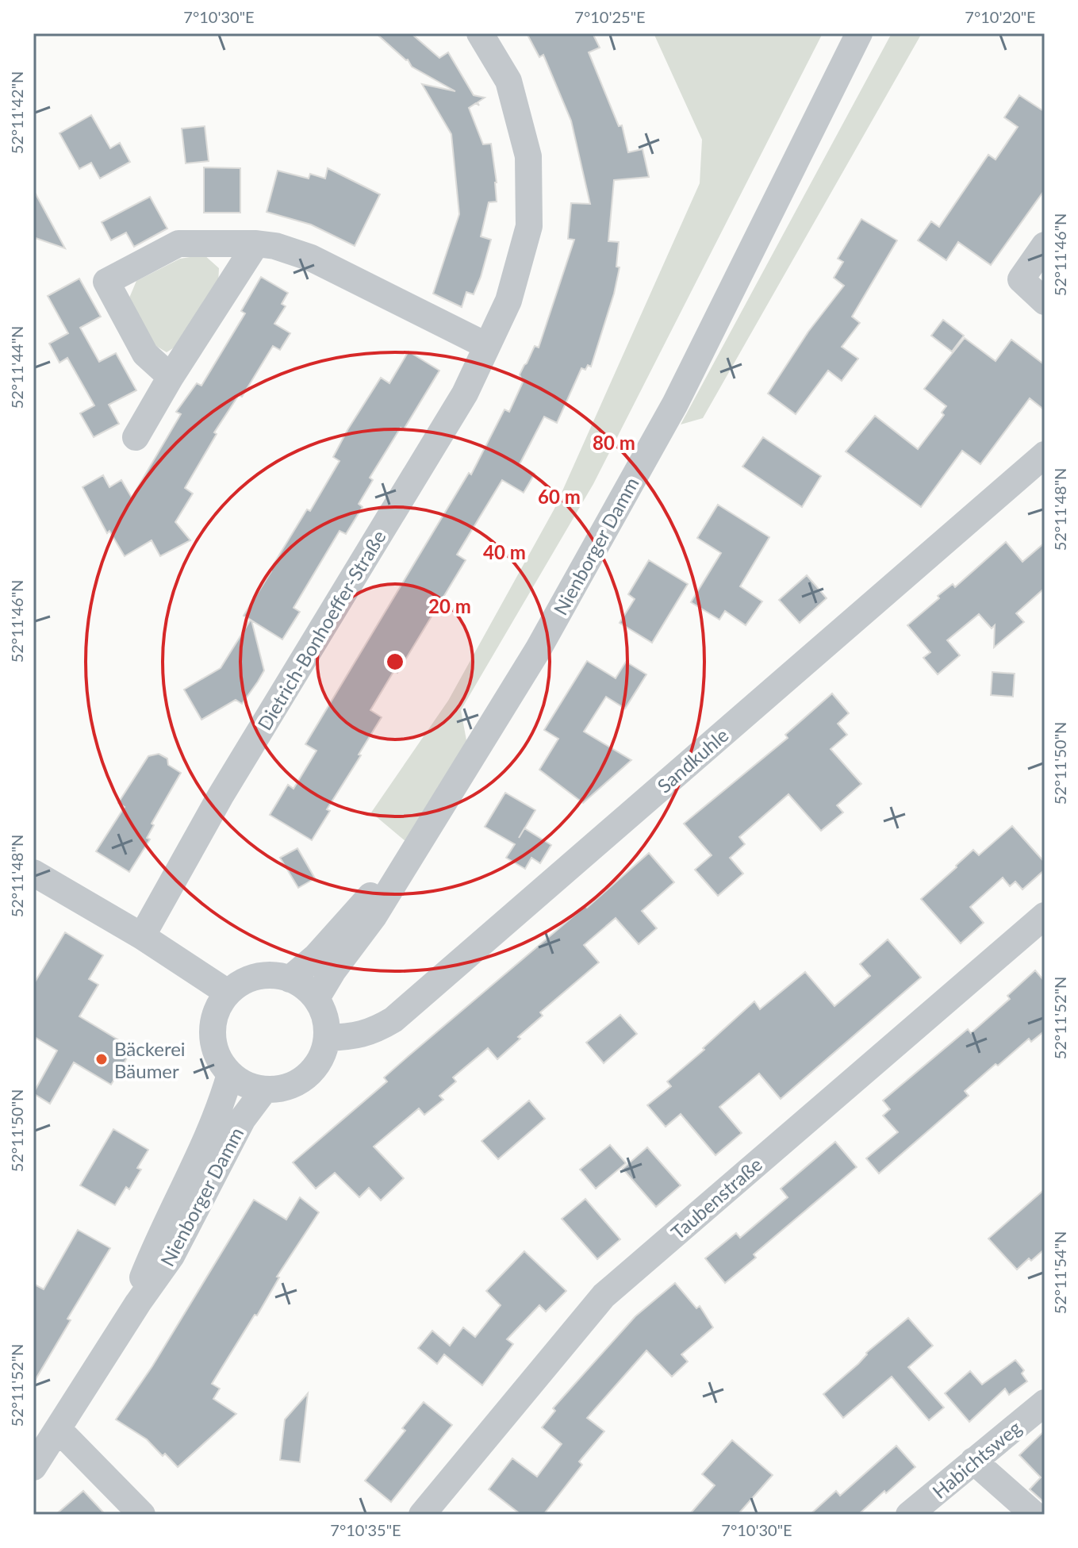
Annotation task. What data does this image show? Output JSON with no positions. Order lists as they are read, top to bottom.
{
  "streets": {
    "street": [
      "Nienborger Damm",
      "Dietrich-Bonhoeffer-Straße",
      "Sandkuhle",
      "Taubenstraße",
      "Habichtsweg"
    ]
  },
  "crossings": [
    ["Nienborger Damm", "Sandkuhle"]
  ],
  "places": ["Bäckerei Bäumer"],
  "coordinates": [
    "7°10'30\"E",
    "7°10'25\"E",
    "7°10'20\"E",
    "52°11'42\"N",
    "52°11'46\"N",
    "52°11'44\"N",
    "52°11'48\"N",
    "52°11'50\"N",
    "52°11'52\"N",
    "52°11'54\"N",
    "7°10'35\"E"
  ],
  "rings": [
    "80 m",
    "60 m",
    "40 m",
    "20 m"
  ]
}
